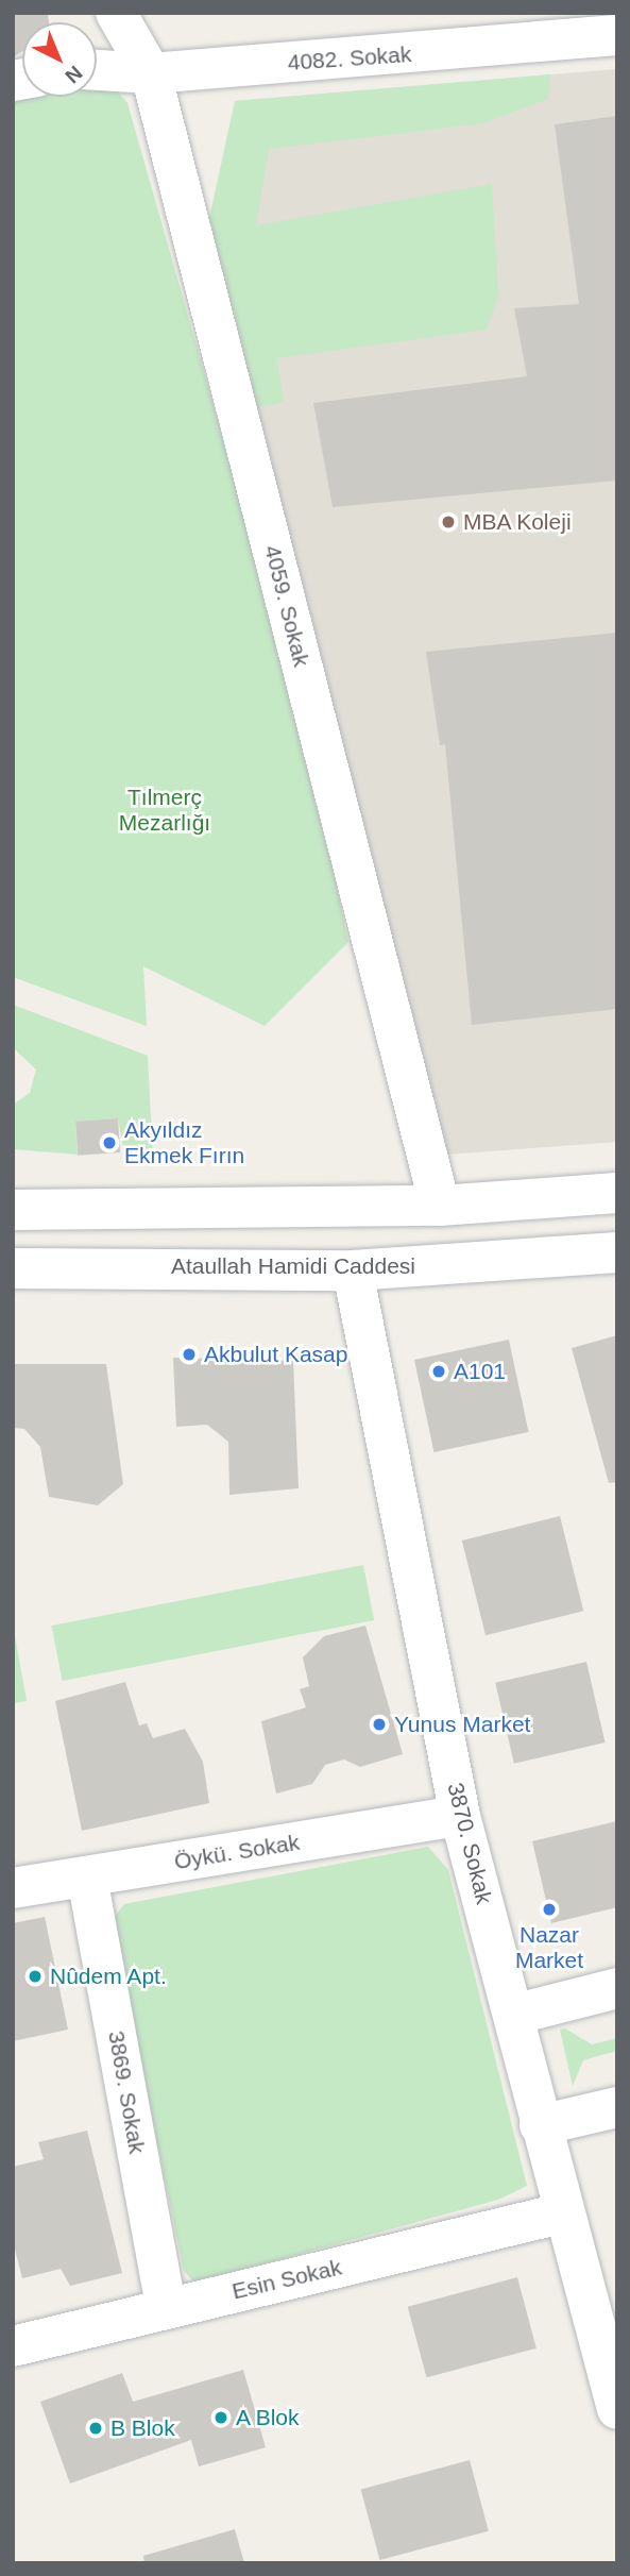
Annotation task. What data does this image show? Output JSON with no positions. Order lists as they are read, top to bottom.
{
  "streets": {
    "street": [
      "4082. Sokak",
      "4059. Sokak",
      "Ataullah Hamidi Caddesi",
      "3870. Sokak",
      "Öykü. Sokak",
      "3869. Sokak",
      "Esin Sokak"
    ]
  },
  "crossings": [
    ["4082. Sokak", "4059. Sokak"],
    ["Ataullah Hamidi Caddesi", "3870. Sokak"],
    ["3870. Sokak", "Öykü. Sokak"],
    ["3870. Sokak", "Esin Sokak"],
    ["Öykü. Sokak", "3869. Sokak"],
    ["3869. Sokak", "Esin Sokak"]
  ],
  "parks": ["Tılmerç Mezarlığı"],
  "places": [
    "MBA Koleji",
    "Akyıldız Ekmek Fırın",
    "Akbulut Kasap",
    "A101",
    "Yunus Market",
    "Nazar Market",
    "Nûdem Apt.",
    "A Blok",
    "B Blok"
  ],
  "north": "bottom right"
}
